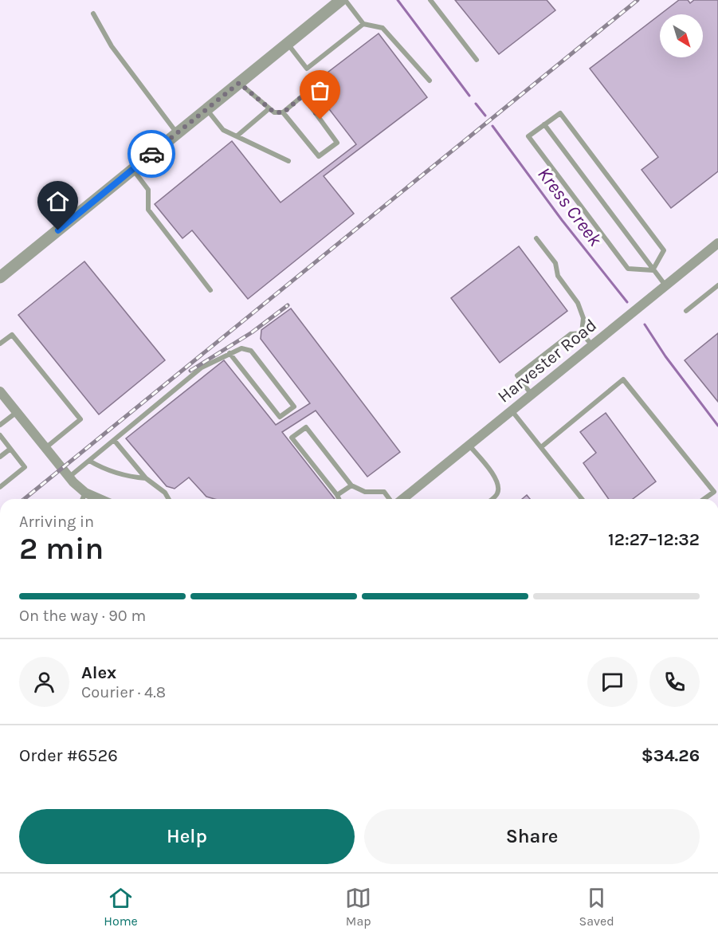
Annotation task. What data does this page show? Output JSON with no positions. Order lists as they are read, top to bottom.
{
  "streets": {
    "street": ["Harvester Road"]
  },
  "water": ["Kress Creek"],
  "north": "bottom right",
  "page": {
    "heading": ["2 min", "Arriving in", "12:27–12:32"],
    "panel": [
      "Alex",
      "Courier · 4.8",
      "Order #6526",
      "$34.26"
    ],
    "bar": "On the way · 90 m",
    "buttons": ["Help", "Share"],
    "tabs": ["Home", "Map", "Saved"]
  }
}
